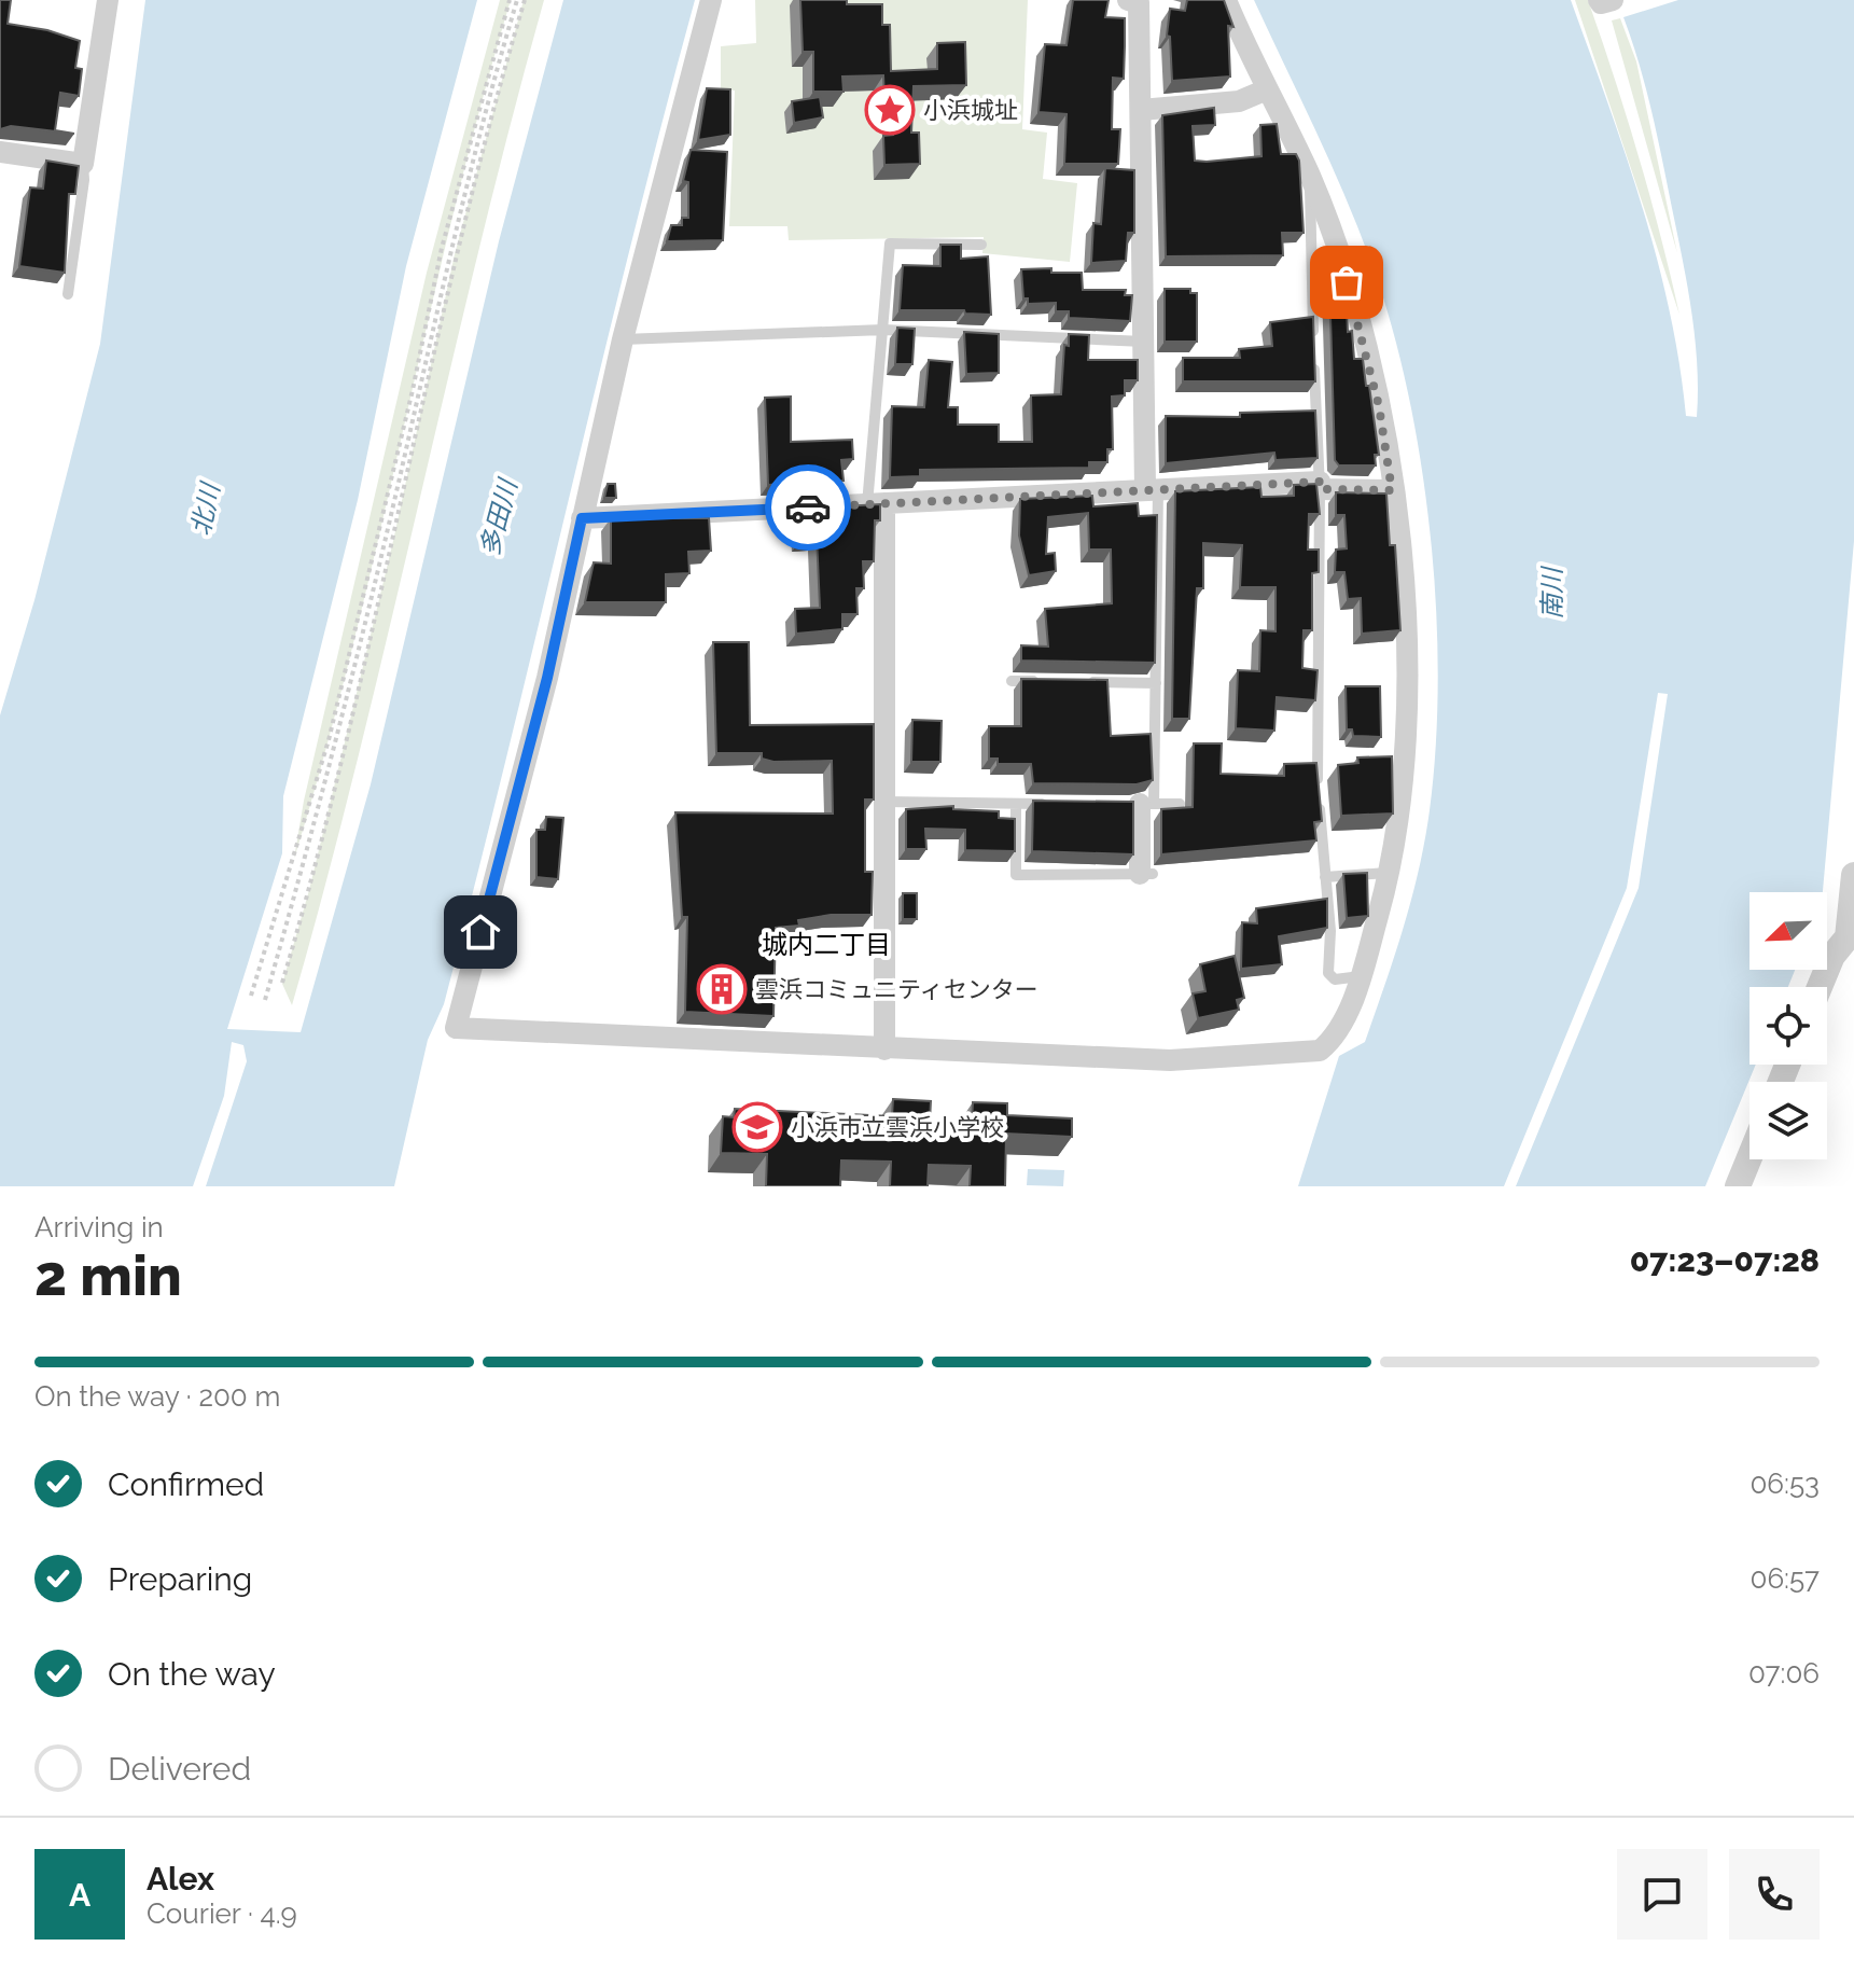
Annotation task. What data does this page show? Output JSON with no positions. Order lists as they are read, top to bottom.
{
  "districts": ["城内二丁目"],
  "water": ["北川", "多田川", "南川"],
  "places": {
    "place": ["小浜城址"],
    "building": ["雲浜コミュニティセンター"],
    "school or university": ["小浜市立雲浜小学校"]
  },
  "north": "bottom left",
  "page": {
    "heading": ["2 min", "Arriving in", "07:23–07:28"],
    "panel": ["Alex", "Courier · 4.9"],
    "bar": "On the way · 200 m",
    "list": [
      ["Confirmed", "06:53"],
      ["Preparing", "06:57"],
      ["On the way", "07:06"],
      "Delivered"
    ],
    "round": "A"
  }
}
